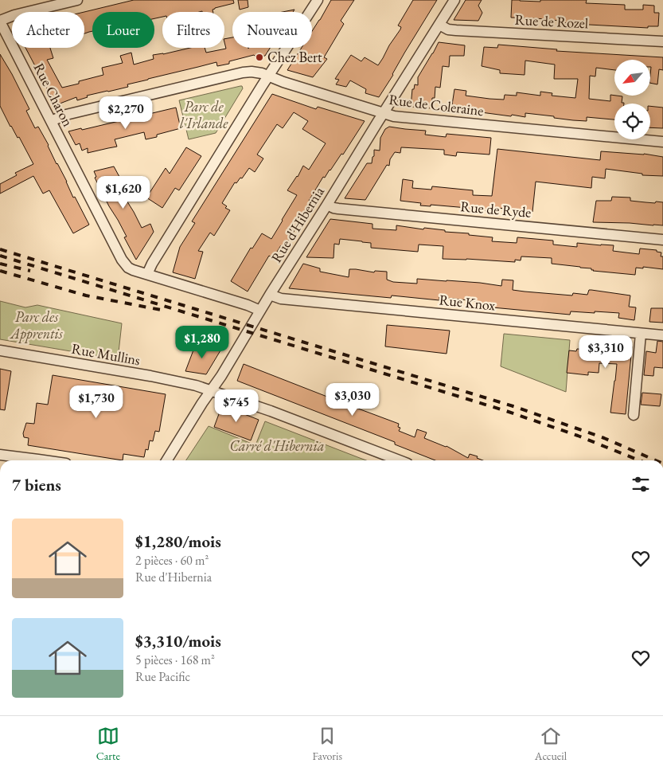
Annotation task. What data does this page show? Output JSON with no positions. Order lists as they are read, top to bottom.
{
  "streets": {
    "street": [
      "Rue de Rozel",
      "Rue Charon",
      "Rue de Coleraine",
      "Rue de Ryde",
      "Rue d'Hibernia",
      "Rue Knox",
      "Rue Mullins"
    ]
  },
  "crossings": [
    ["Rue de Rozel", "Rue d'Hibernia"],
    ["Rue Charon", "Rue de Coleraine"],
    ["Rue de Coleraine", "Rue d'Hibernia"],
    ["Rue de Ryde", "Rue d'Hibernia"],
    ["Rue d'Hibernia", "Rue Knox"],
    ["Rue d'Hibernia", "Rue Mullins"]
  ],
  "parks": ["Parc de l'Irlande", "Parc des Apprentis", "Carré d'Hibernia"],
  "places": ["Chez Bert"],
  "north": "bottom left",
  "page": {
    "chip": [
      "Acheter",
      "Louer",
      "Filtres",
      "Nouveau"
    ],
    "price": [
      "$2,270",
      "$1,620",
      "$1,280",
      "$3,310",
      "$3,030",
      "$1,730",
      "$745"
    ],
    "heading": "7 biens",
    "list": [
      {
        "name": "$1,280/mois",
        "note": "2 pièces · 60 m² · Rue d'Hibernia"
      },
      {
        "name": "$3,310/mois",
        "note": "5 pièces · 168 m² · Rue Pacific"
      }
    ],
    "tabs": ["Carte", "Favoris", "Accueil"]
  }
}
